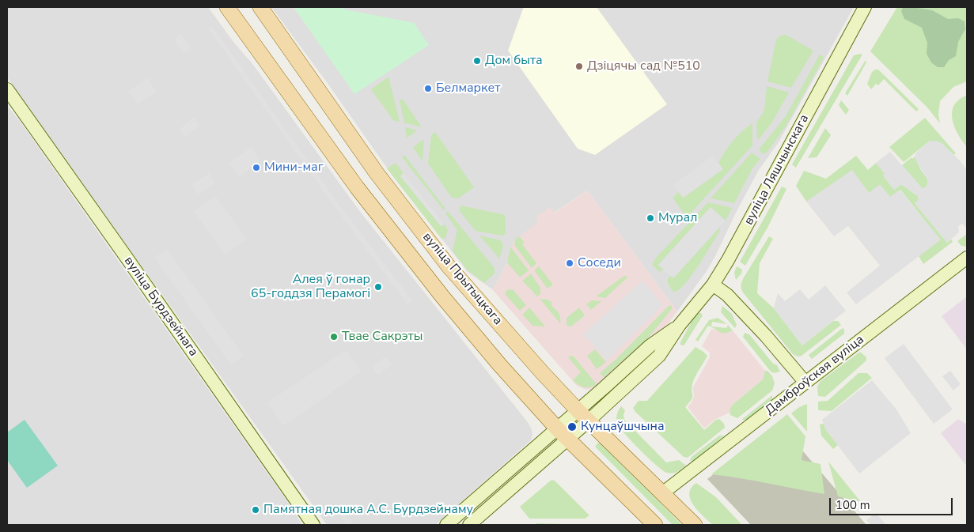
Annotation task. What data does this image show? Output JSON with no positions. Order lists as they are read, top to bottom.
{
  "streets": {
    "main road": ["вуліца Прытыцкага"],
    "street": ["вуліца Ляшчынскага", "вуліца Бурдзейнага", "Дамброўская вуліца"]
  },
  "crossings": [
    ["вуліца Ляшчынскага", "вуліца Прытыцкага"],
    ["вуліца Прытыцкага", "Дамброўская вуліца"]
  ],
  "places": [
    "Дом быта",
    "Дзіцячы сад №510",
    "Белмаркет",
    "Мини-маг",
    "Мурал",
    "Соседи",
    "Алея ў гонар 65-годдзя Перамогі",
    "Твае Сакрэты",
    "Кунцаўшчына",
    "Памятная дошка А.С. Бурдзейнаму"
  ],
  "scale_bar": "100 m"
}
